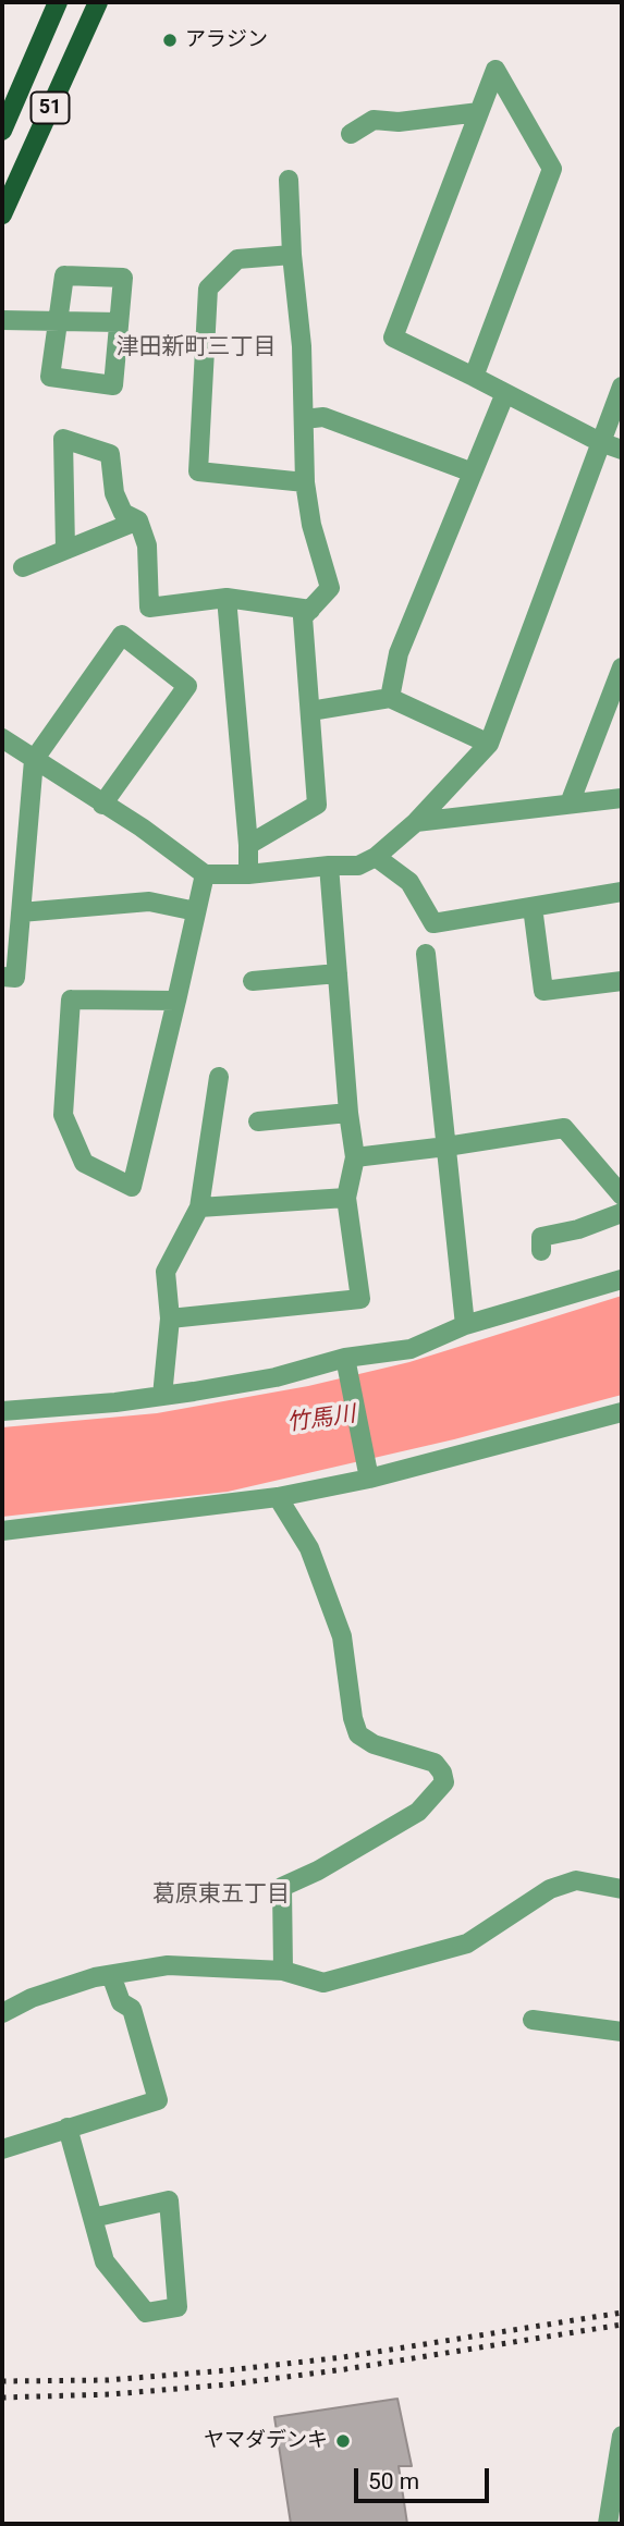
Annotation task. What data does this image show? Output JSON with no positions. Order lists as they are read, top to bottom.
{
  "streets": {
    "main road": ["51"]
  },
  "districts": ["津田新町三丁目", "葛原東五丁目"],
  "water": ["竹馬川"],
  "places": ["アラジン", "ヤマダデンキ"],
  "scale_bar": "50 m"
}
